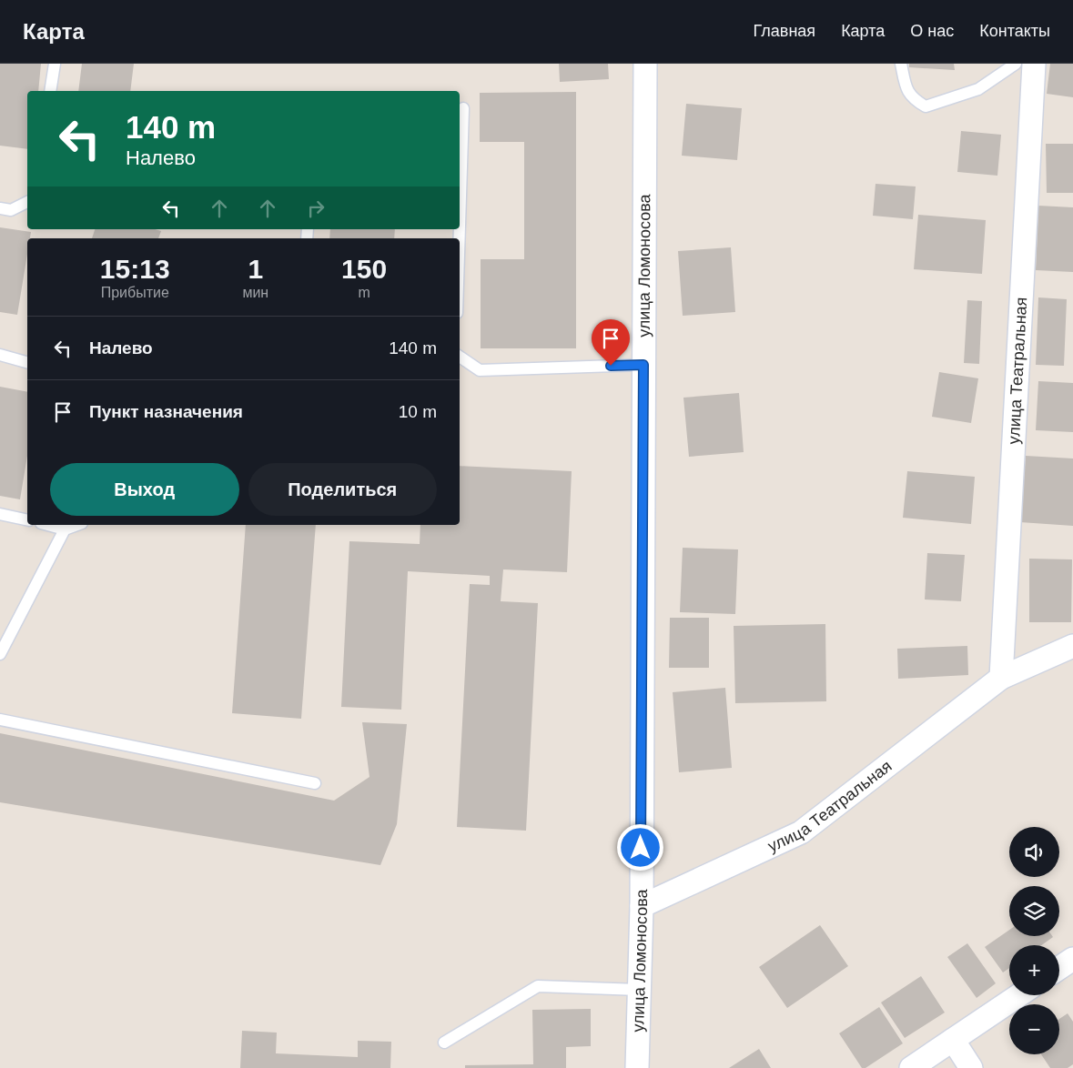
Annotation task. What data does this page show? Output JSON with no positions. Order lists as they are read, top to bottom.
{
  "streets": {
    "street": ["улица Ломоносова", "улица Театральная"]
  },
  "crossings": [
    ["улица Ломоносова", "улица Театральная"]
  ],
  "page": {
    "header": "Карта",
    "nav": [
      "Главная",
      "Карта",
      "О нас",
      "Контакты"
    ],
    "turn": ["140 m", "Налево"],
    "eta": [
      "15:13",
      "Прибытие",
      "1",
      "мин",
      "150",
      "m"
    ],
    "list": [
      {
        "name": "Налево",
        "value": "140 m"
      },
      {
        "name": "Пункт назначения",
        "value": "10 m"
      }
    ],
    "buttons": ["Выход", "Поделиться"],
    "map_buttons": ["+", "−"]
  }
}
